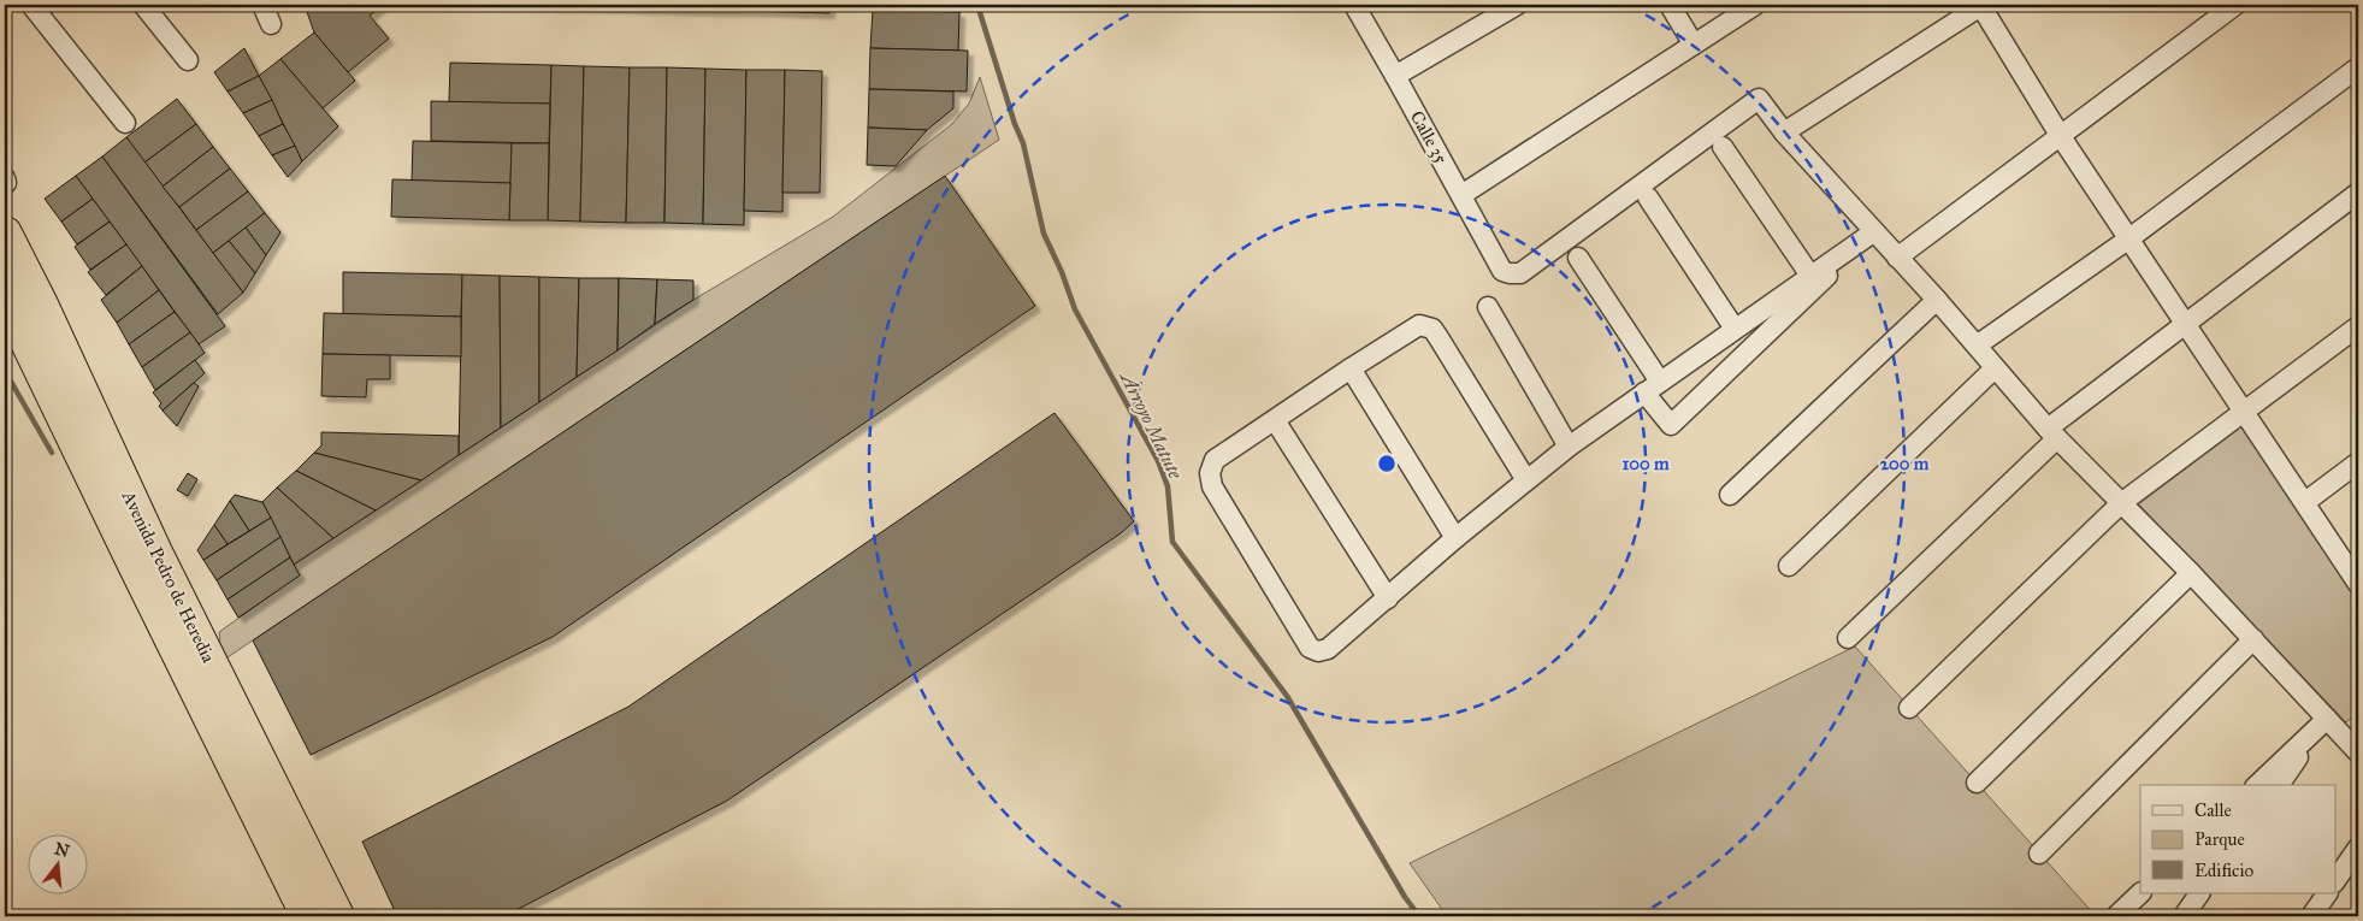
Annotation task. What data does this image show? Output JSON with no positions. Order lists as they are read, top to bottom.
{
  "streets": {
    "highway": ["Avenida Pedro de Heredia"],
    "street": ["Calle 35"]
  },
  "water": ["Arroyo Matute"],
  "legend": ["Calle", "Parque", "Edificio"],
  "north": "top",
  "rings": ["100 m", "200 m"]
}
